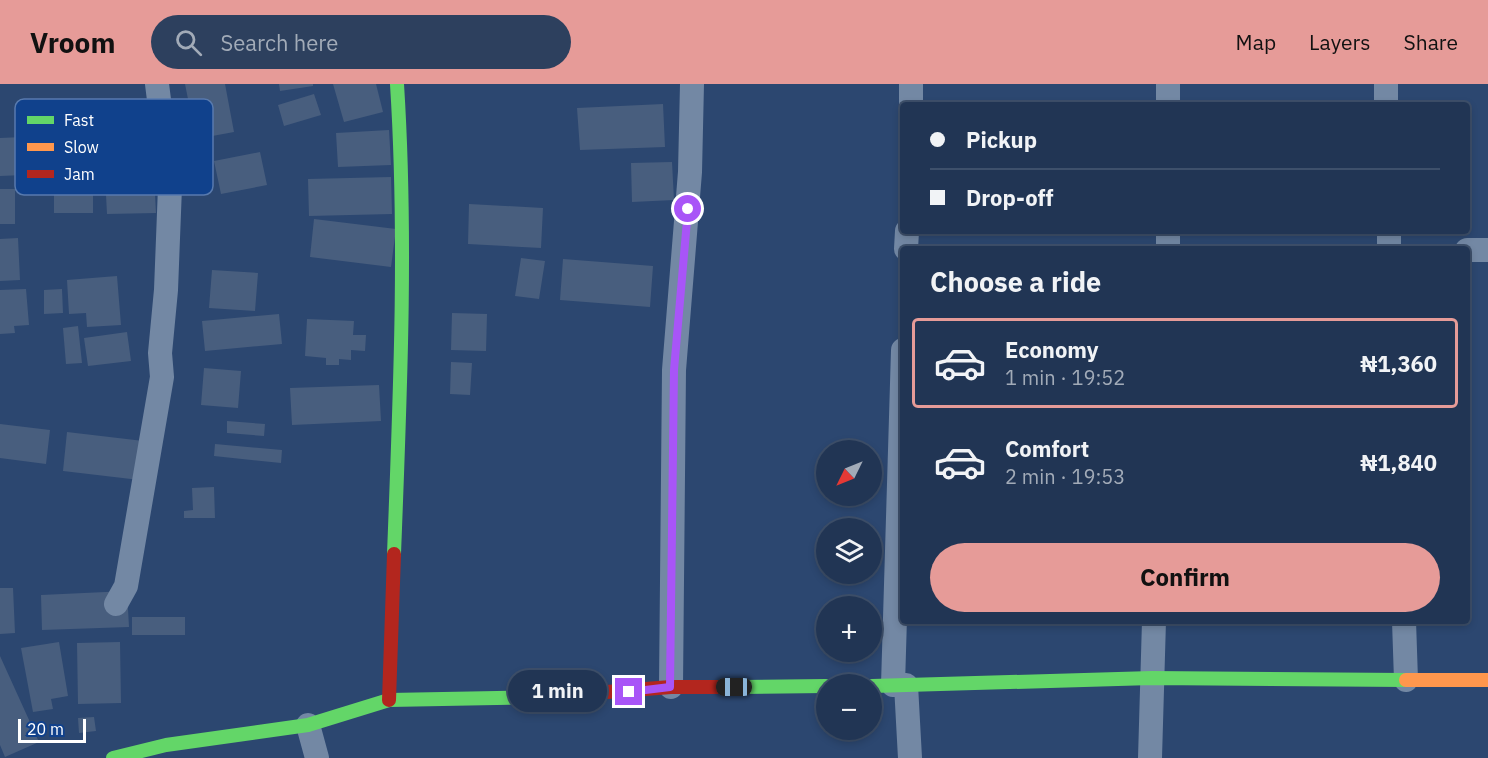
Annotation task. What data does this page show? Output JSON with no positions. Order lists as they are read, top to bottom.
{
  "legend": ["Fast", "Slow", "Jam"],
  "scale_bar": "20 m",
  "north": "bottom left",
  "page": {
    "header": "Vroom",
    "search": "Search here",
    "nav": ["Map", "Layers", "Share"],
    "banner": ["Pickup", "Drop-off"],
    "heading": "Choose a ride",
    "list": [
      {
        "name": "Economy",
        "note": "1 min · 19:52",
        "value": "₦1,360"
      },
      {
        "name": "Comfort",
        "note": "2 min · 19:53",
        "value": "₦1,840"
      }
    ],
    "map_buttons": ["+", "−"],
    "buttons": "Confirm",
    "bubble": "1 min",
    "scale": "20 m"
  }
}
